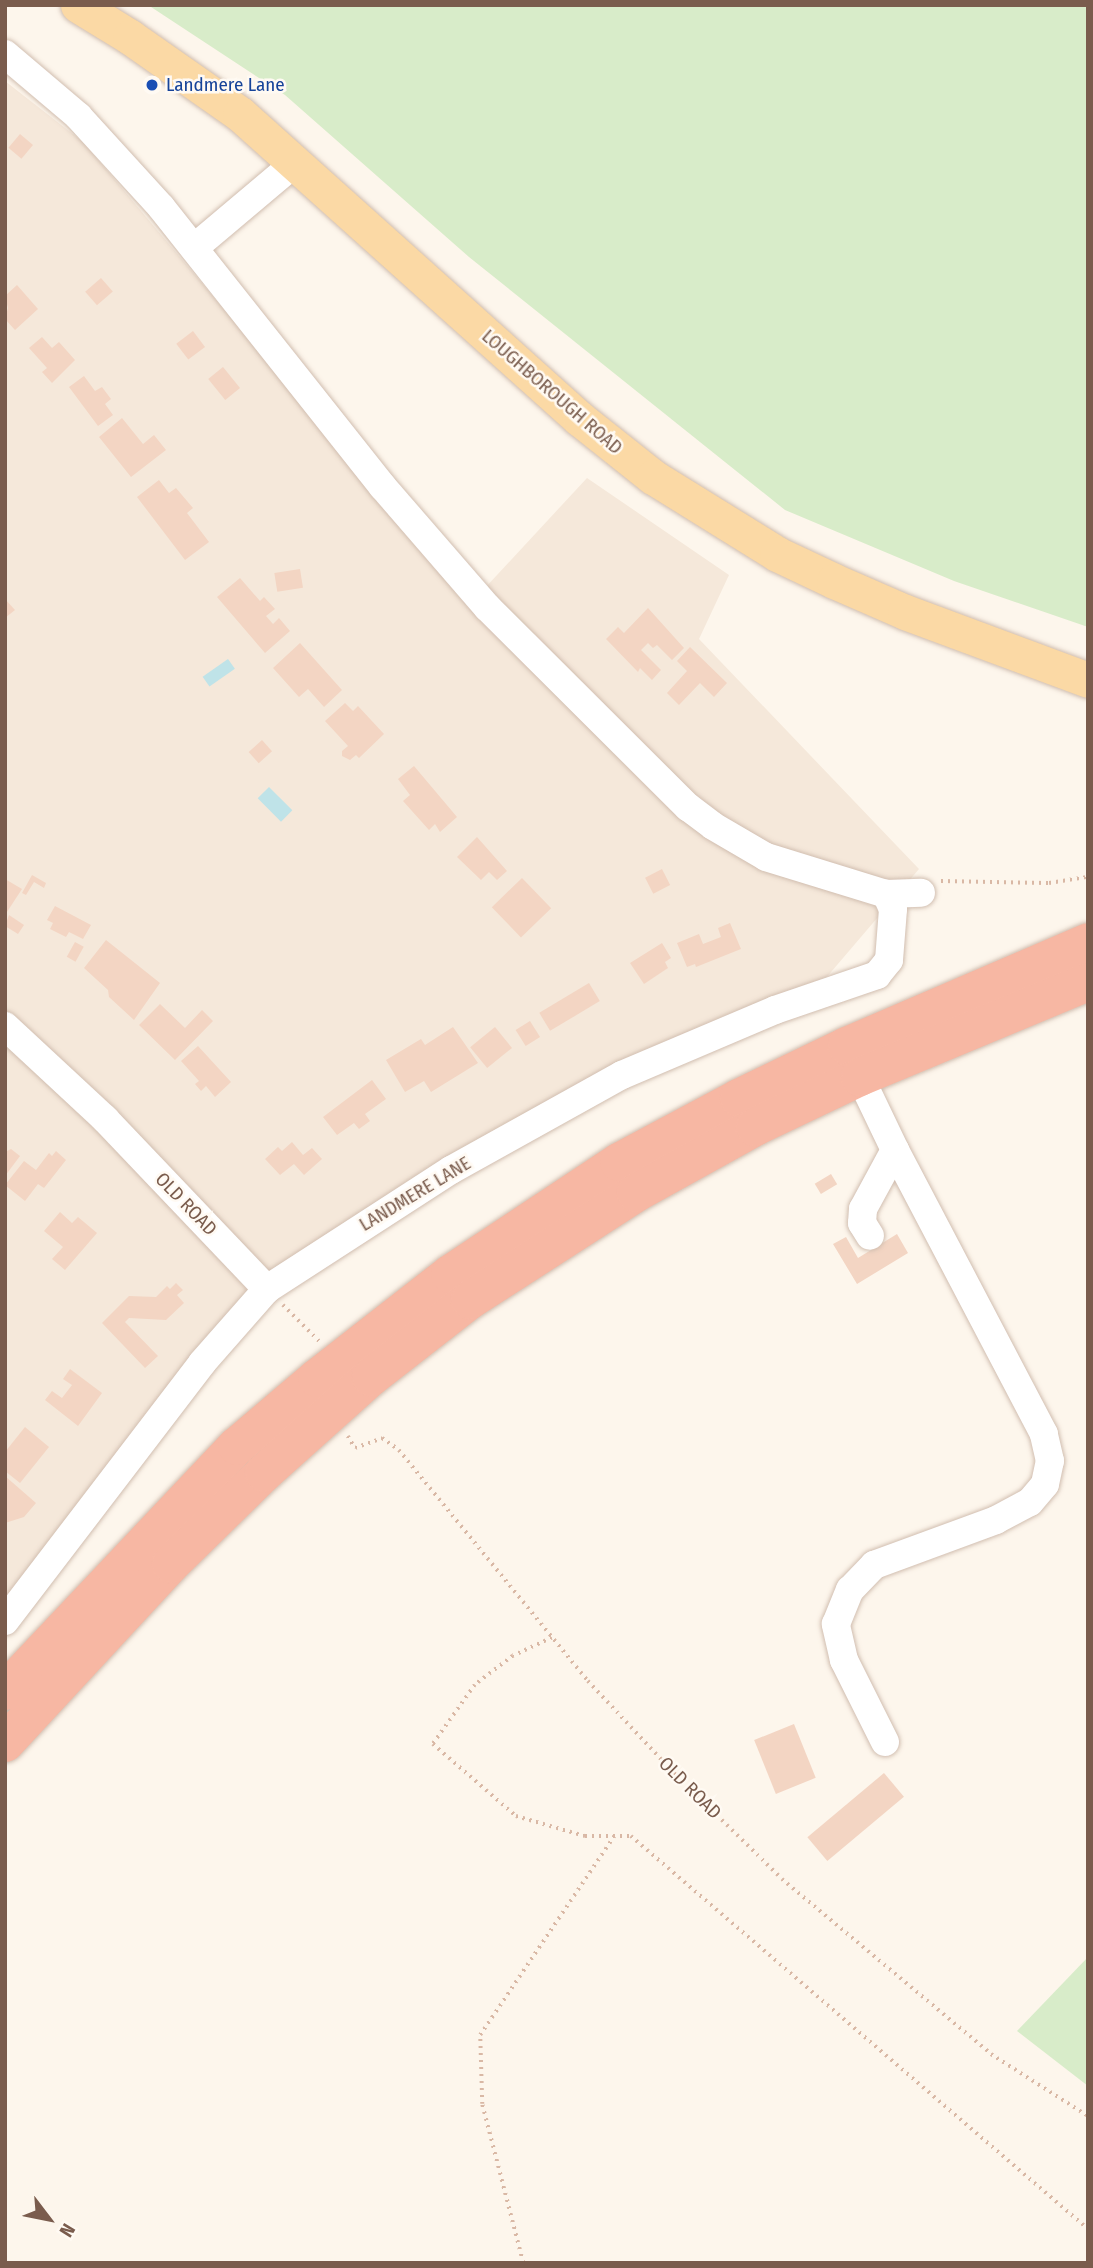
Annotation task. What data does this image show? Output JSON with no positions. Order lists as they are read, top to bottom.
{
  "streets": {
    "main road": ["LOUGHBOROUGH ROAD"],
    "street": ["LANDMERE LANE", "OLD ROAD"]
  },
  "crossings": [
    ["LANDMERE LANE", "OLD ROAD"]
  ],
  "places": ["Landmere Lane"],
  "north": "bottom right"
}
